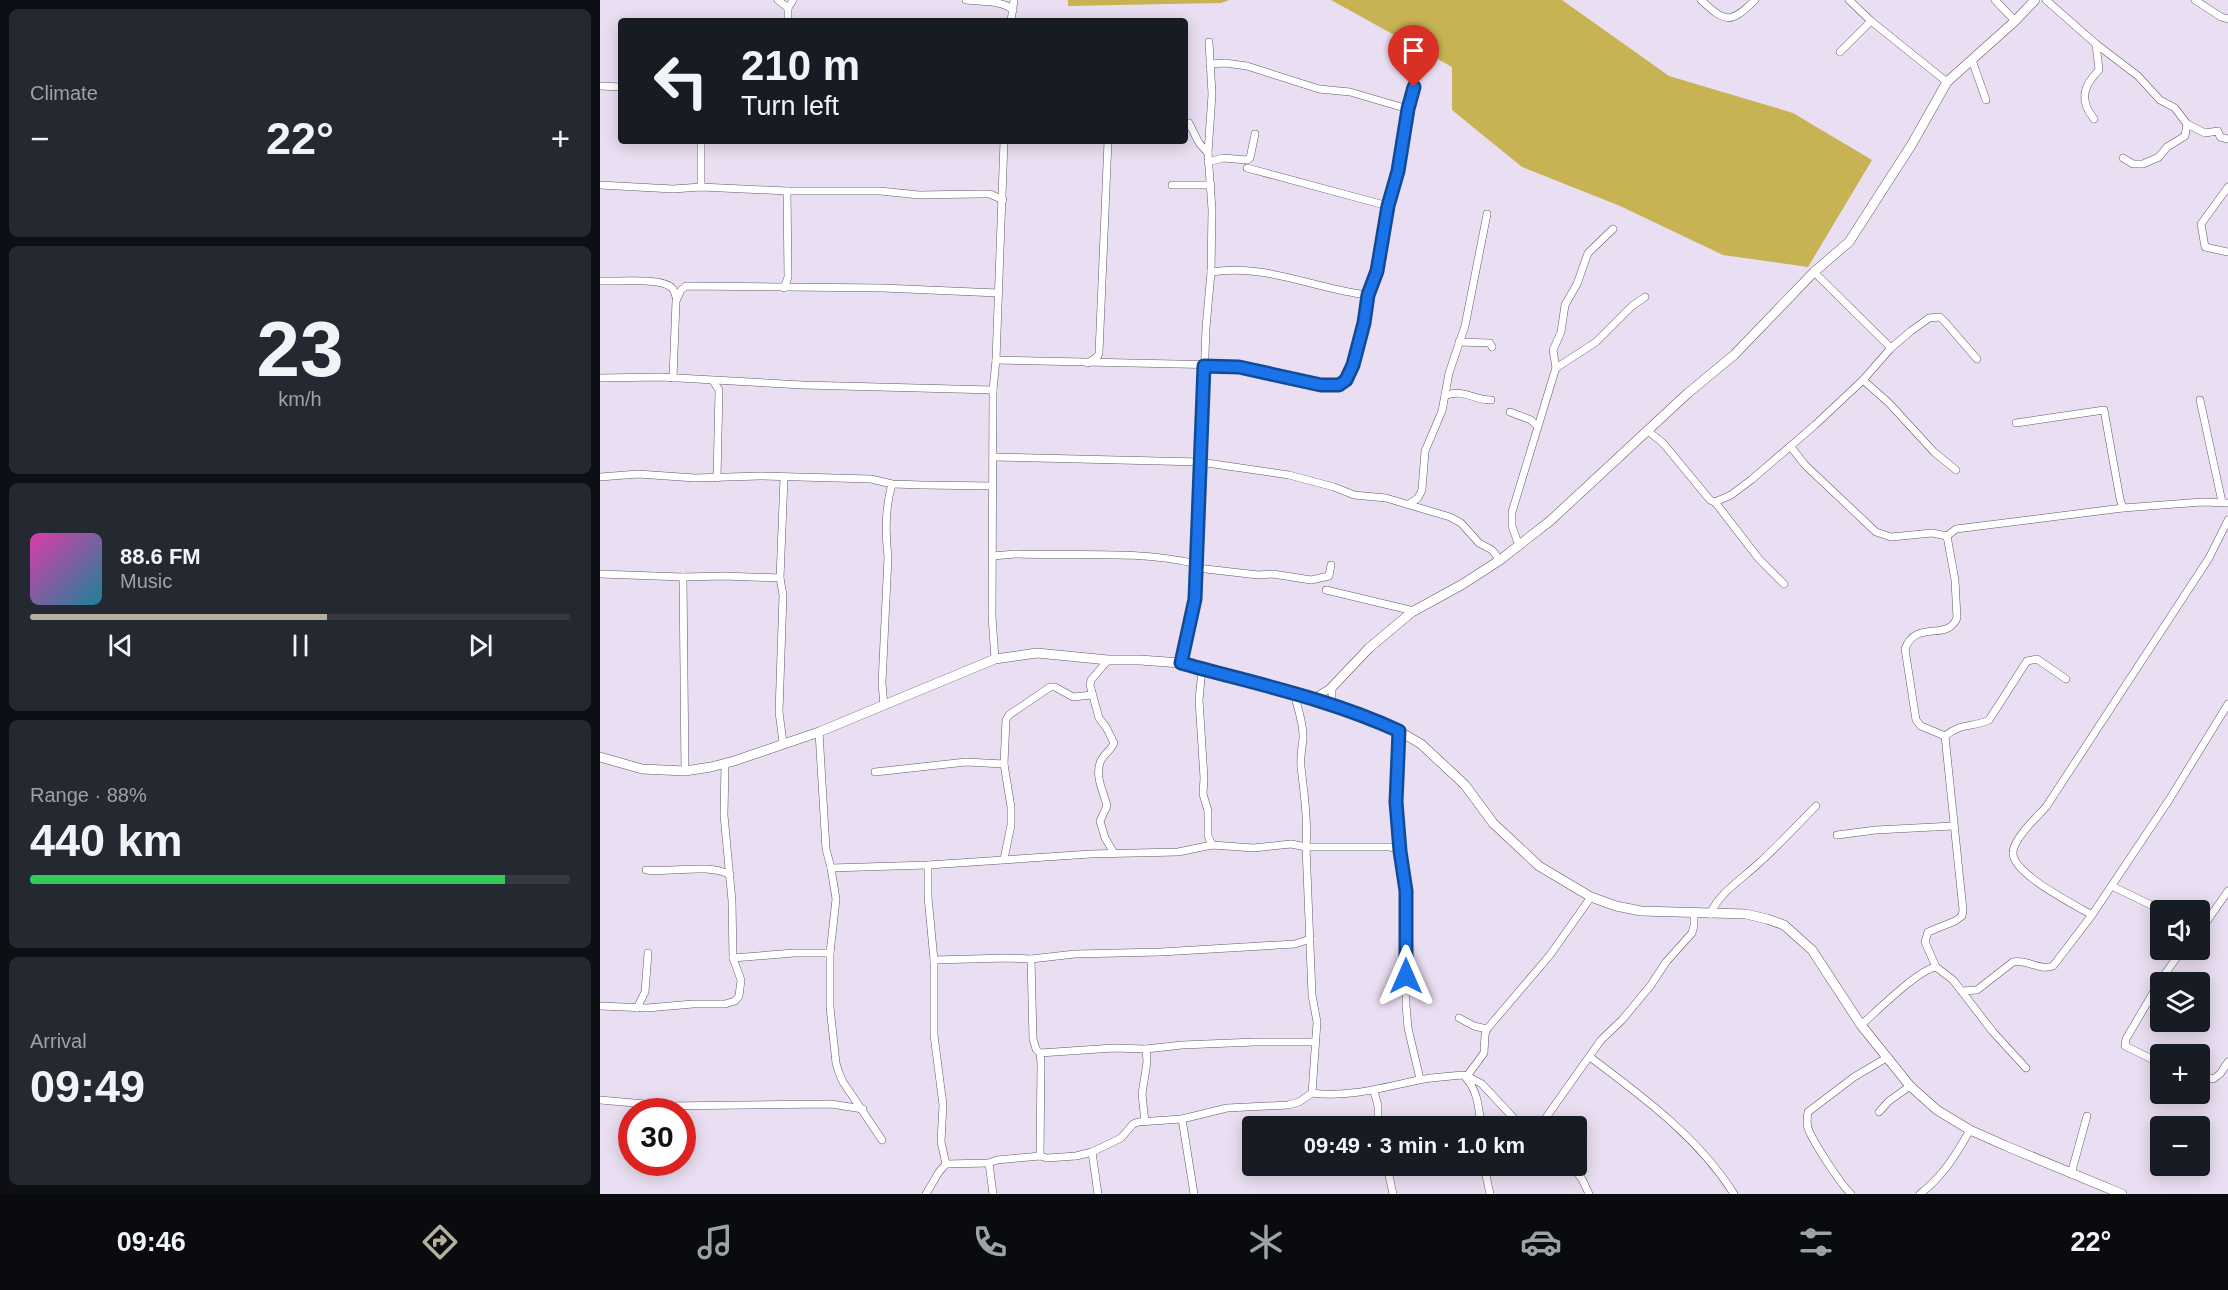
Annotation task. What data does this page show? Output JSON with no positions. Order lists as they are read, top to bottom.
{
  "page": {
    "tile": [
      "Climate",
      ["23", "km/h"],
      ["Range · 88%", "440 km"],
      ["Arrival", "09:49"]
    ],
    "turn": ["210 m", "Turn left"],
    "heat": ["−", "22°", "+"],
    "song": ["88.6 FM", "Music"],
    "map_buttons": ["+", "−"],
    "limit": "30",
    "trip": "09:49 · 3 min · 1.0 km",
    "tabs": ["09:46", "22°"]
  }
}
